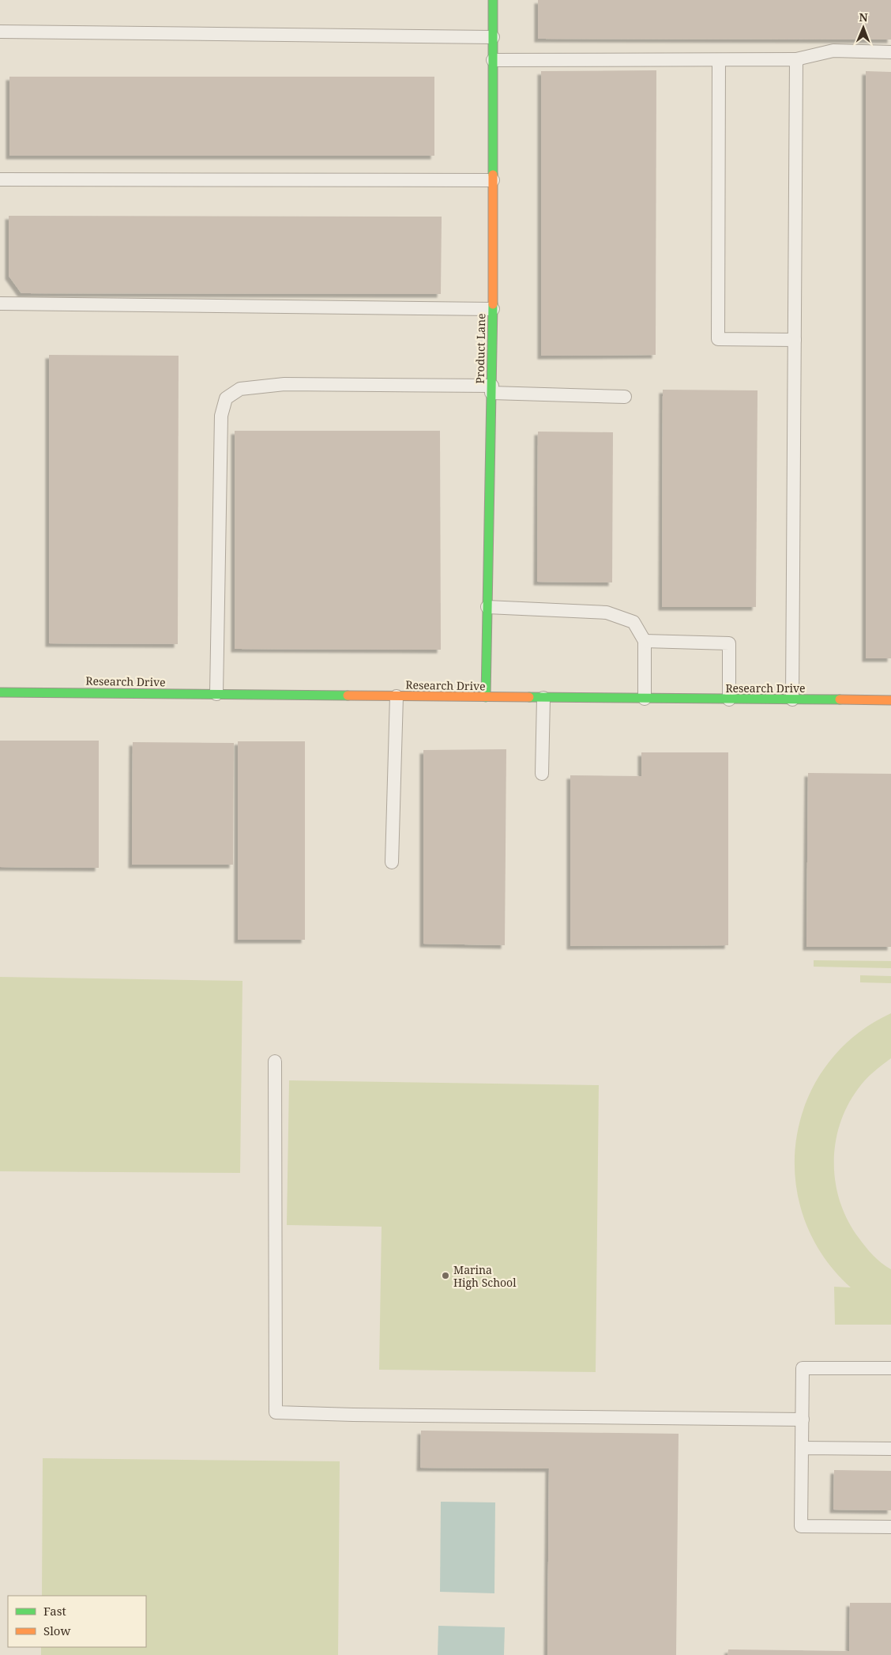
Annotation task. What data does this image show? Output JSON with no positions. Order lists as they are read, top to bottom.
{
  "streets": {
    "street": ["Product Lane", "Research Drive"]
  },
  "crossings": [
    ["Product Lane", "Research Drive"]
  ],
  "places": ["Marina High School"],
  "legend": ["Fast", "Slow"],
  "north": "top"
}
